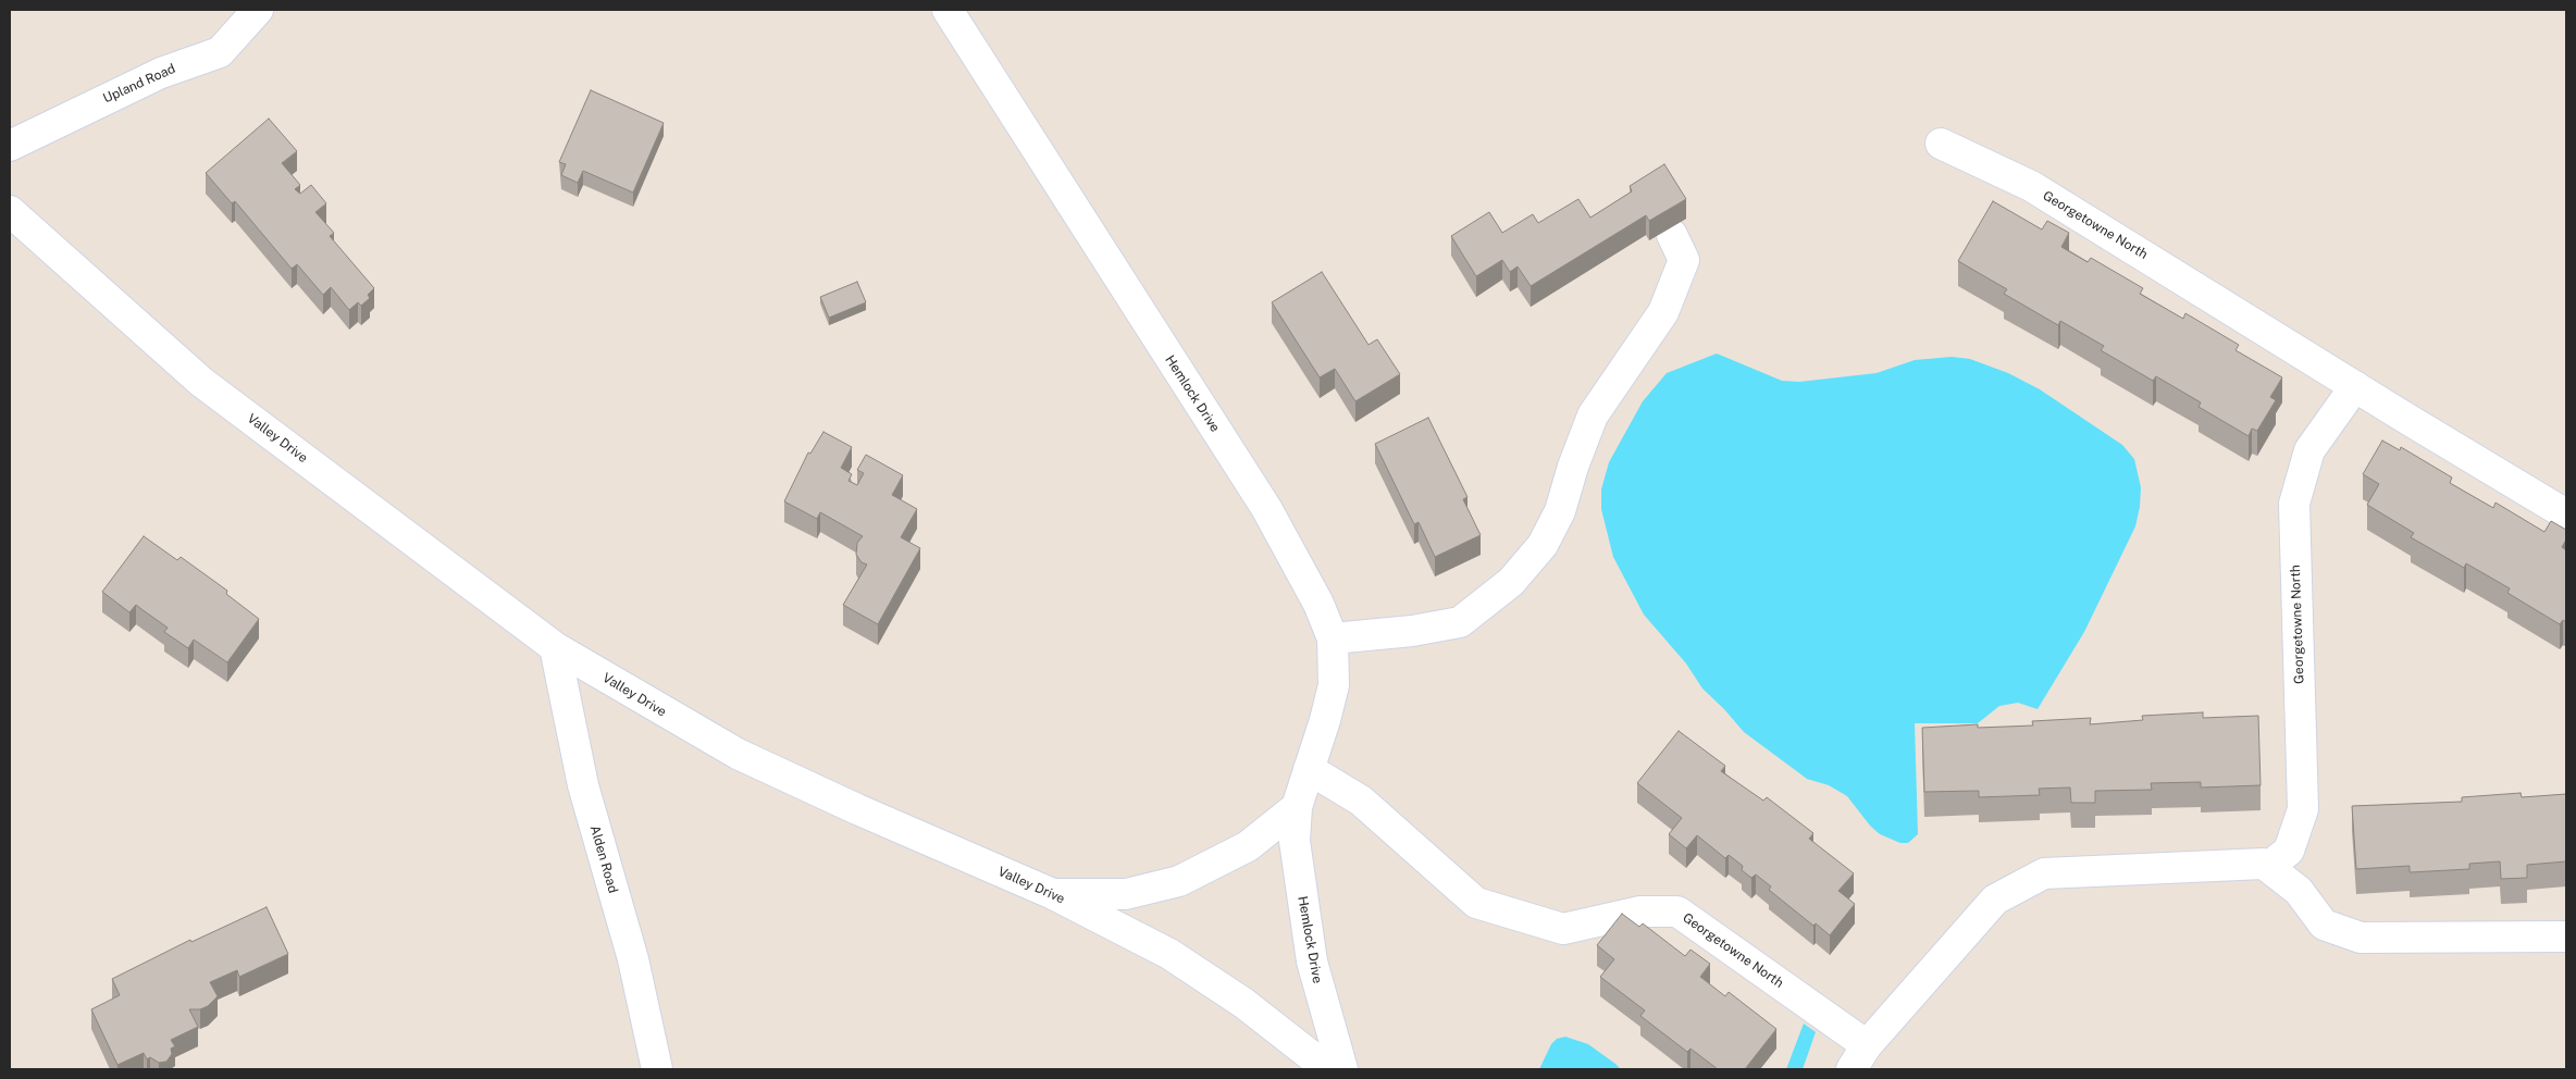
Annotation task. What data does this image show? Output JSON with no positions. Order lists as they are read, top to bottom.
{
  "streets": {
    "street": [
      "Upland Road",
      "Georgetowne North",
      "Hemlock Drive",
      "Valley Drive",
      "Alden Road"
    ]
  },
  "crossings": [
    ["Georgetowne North", "Hemlock Drive"],
    ["Valley Drive", "Alden Road"]
  ]
}
